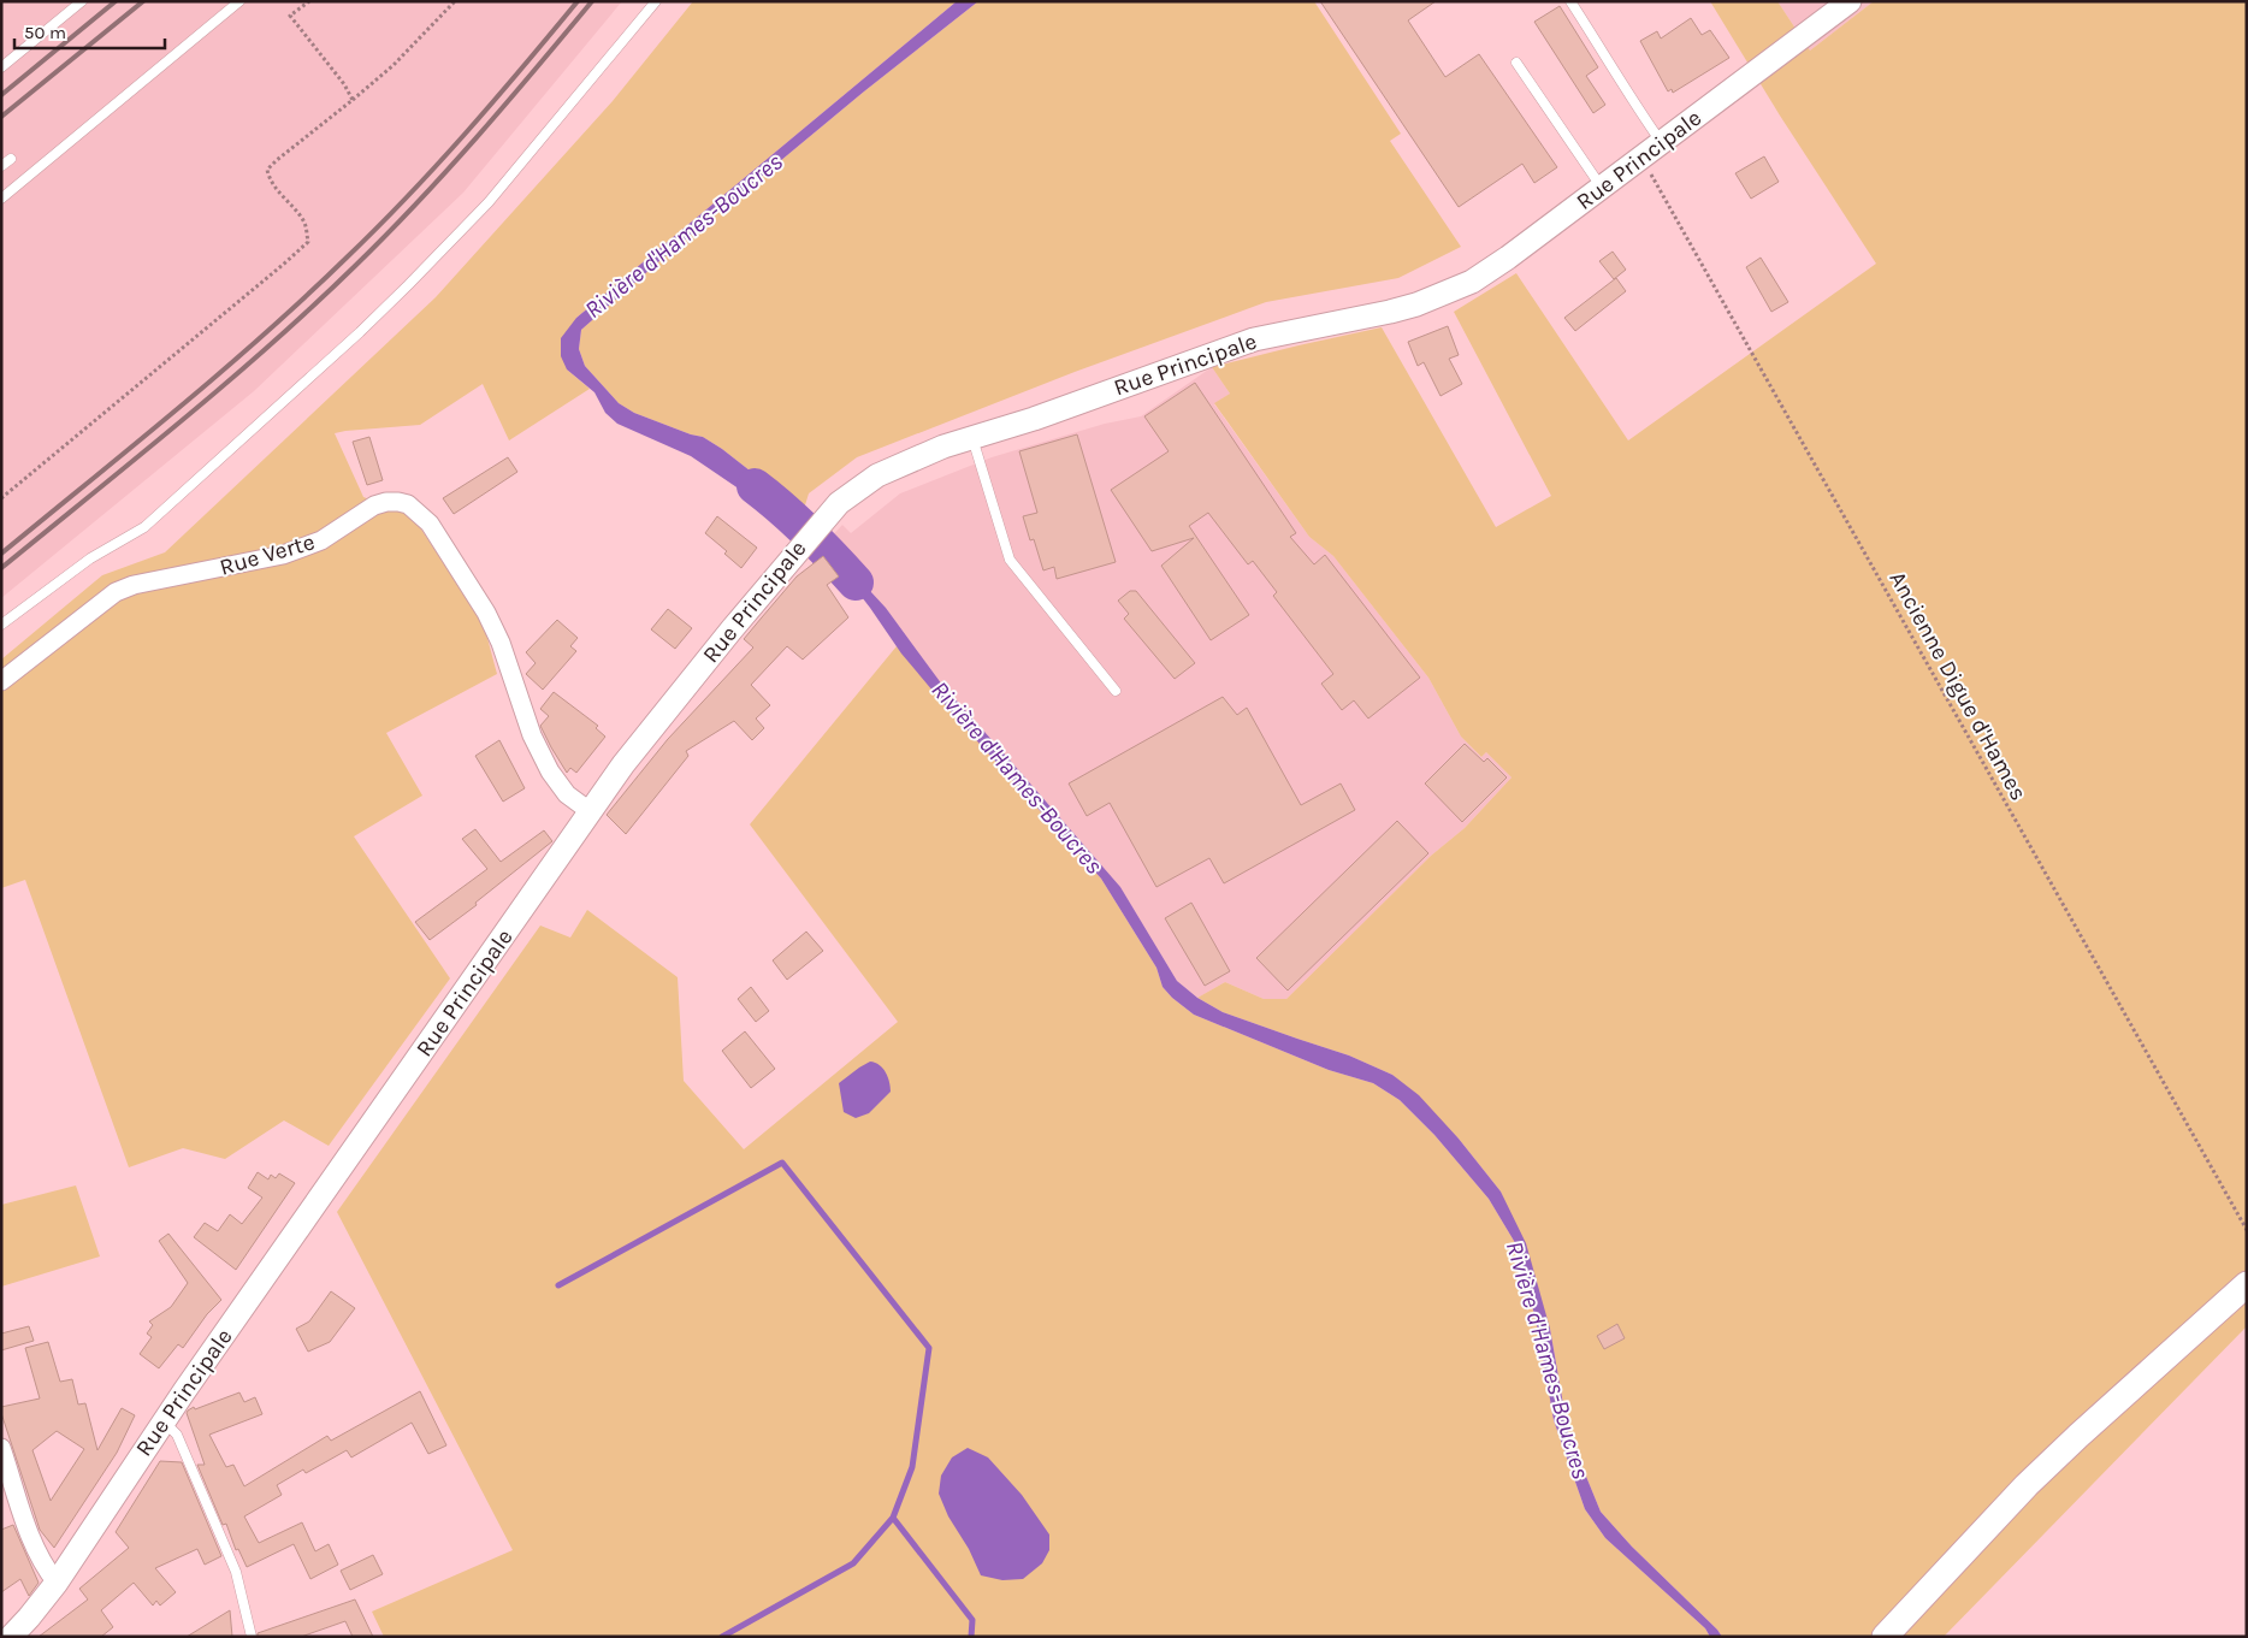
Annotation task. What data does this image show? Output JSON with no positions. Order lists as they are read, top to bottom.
{
  "streets": {
    "street": ["Rue Principale", "Rue Verte"],
    "path": ["Ancienne Digue d'Hames"]
  },
  "crossings": [
    ["Rue Principale", "Rue Verte"],
    ["Rue Principale", "Ancienne Digue d'Hames"]
  ],
  "water": ["Rivière d'Hames-Boucres"],
  "scale_bar": "50 m"
}
